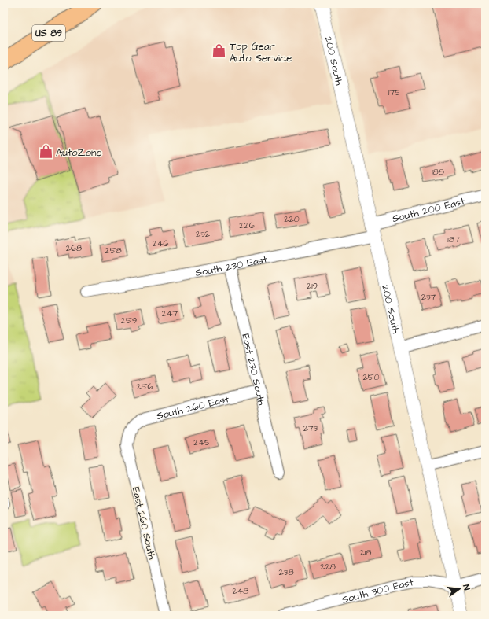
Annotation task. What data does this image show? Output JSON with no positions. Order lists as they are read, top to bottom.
{
  "streets": {
    "main road": ["US 89"],
    "street": [
      "200 South",
      "South 200 East",
      "South 230 East",
      "East 230 South",
      "South 260 East",
      "East 260 South",
      "South 300 East"
    ]
  },
  "crossings": [
    ["200 South", "South 200 East"],
    ["200 South", "South 230 East"],
    ["200 South", "South 300 East"],
    ["South 200 East", "South 230 East"],
    ["South 230 East", "East 230 South"],
    ["East 230 South", "South 260 East"],
    ["South 260 East", "East 260 South"]
  ],
  "places": {
    "shop": ["Top Gear Auto Service", "AutoZone"]
  },
  "house_numbers": [
    "175",
    "188",
    "220",
    "226",
    "232",
    "187",
    "246",
    "268",
    "258",
    "219",
    "237",
    "247",
    "259",
    "250",
    "256",
    "273",
    "245",
    "218",
    "228",
    "238",
    "248"
  ],
  "north": "right"
}
